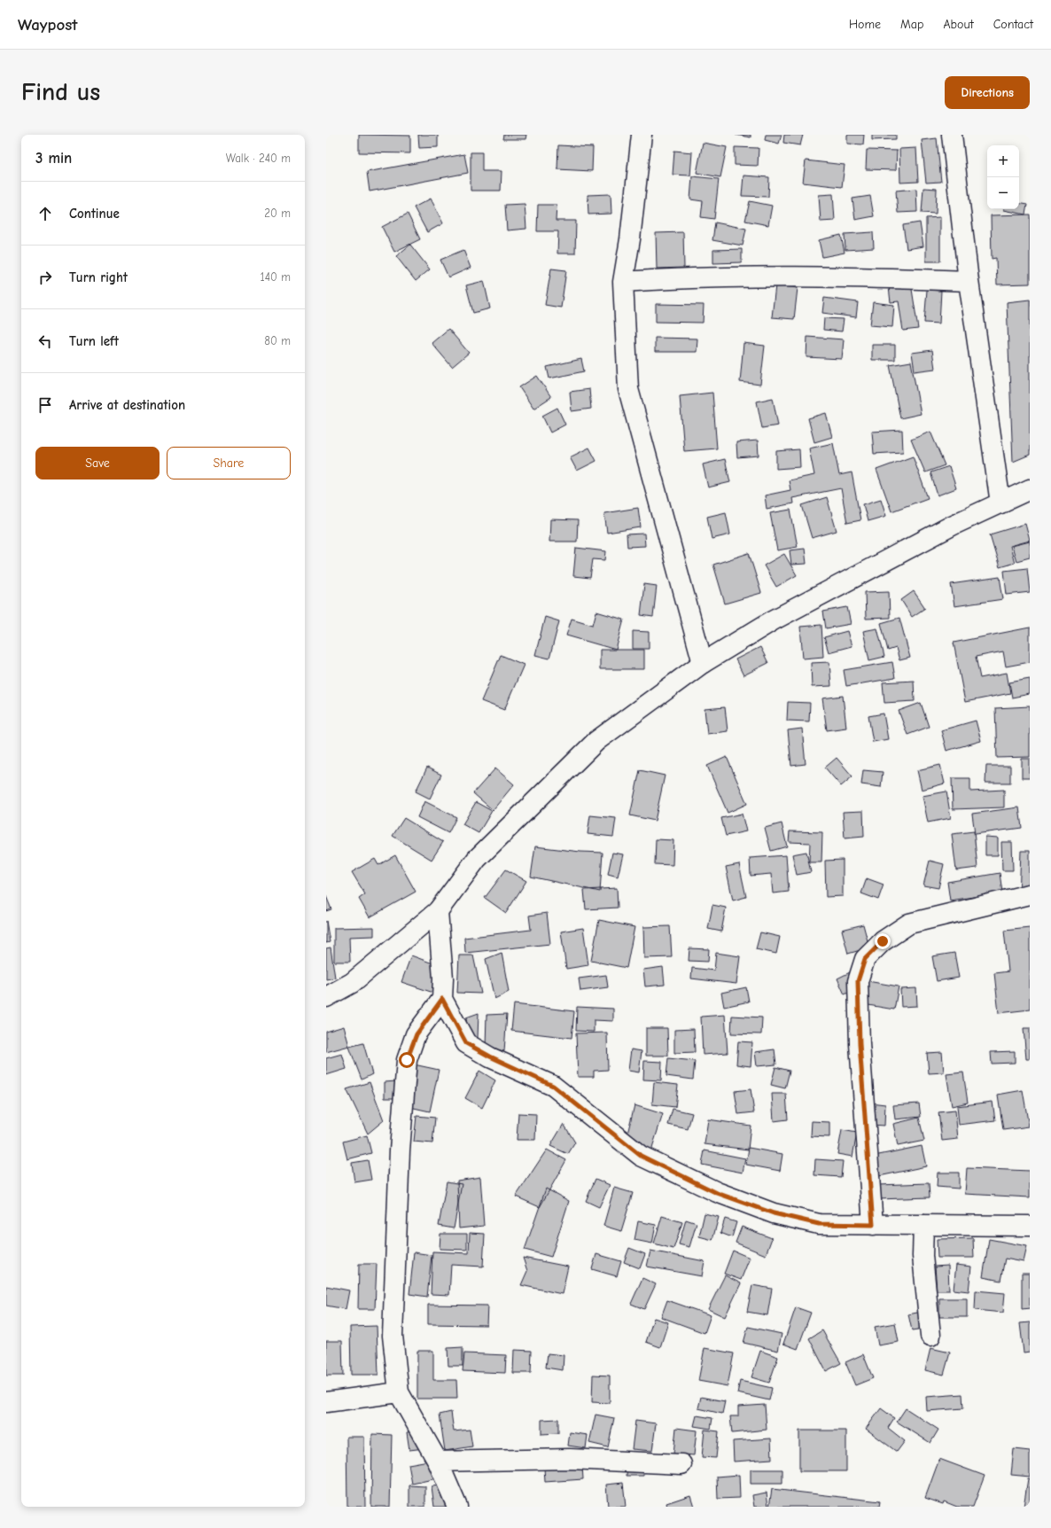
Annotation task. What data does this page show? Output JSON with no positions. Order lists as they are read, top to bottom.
{
  "page": {
    "header": "Waypost",
    "nav": [
      "Home",
      "Map",
      "About",
      "Contact"
    ],
    "buttons": [
      "Directions",
      ["Save", "Share"]
    ],
    "title": "Find us",
    "heading": ["3 min", "Walk · 240 m"],
    "map_buttons": ["+", "−"],
    "list": [
      ["Continue", "20 m"],
      ["Turn right", "140 m"],
      ["Turn left", "80 m"],
      "Arrive at destination"
    ]
  }
}
